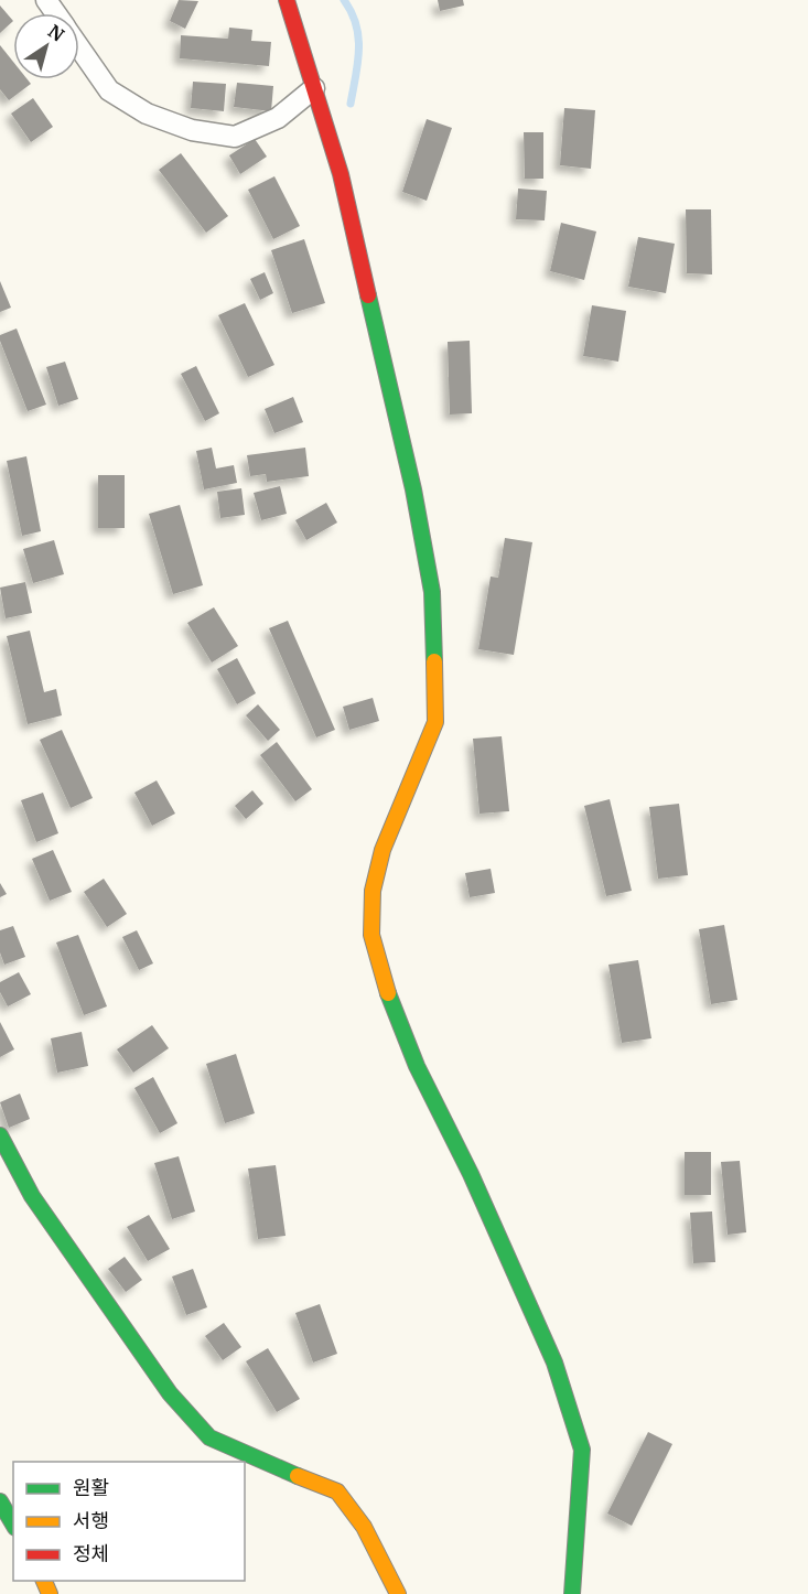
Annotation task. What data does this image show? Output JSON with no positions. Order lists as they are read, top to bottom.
{
  "legend": ["원활", "서행", "정체"],
  "north": "top right"
}
